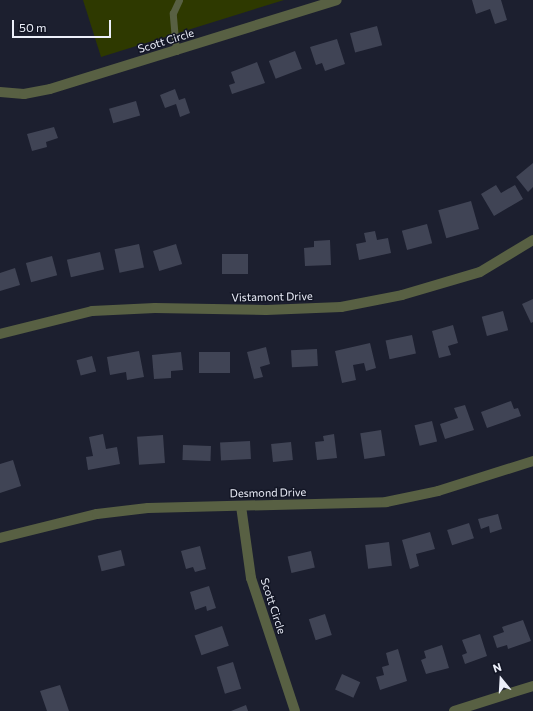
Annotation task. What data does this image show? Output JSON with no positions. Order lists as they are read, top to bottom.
{
  "streets": {
    "street": ["Scott Circle", "Vistamont Drive", "Desmond Drive"]
  },
  "crossings": [
    ["Scott Circle", "Desmond Drive"]
  ],
  "scale_bar": "50 m",
  "north": "top"
}
